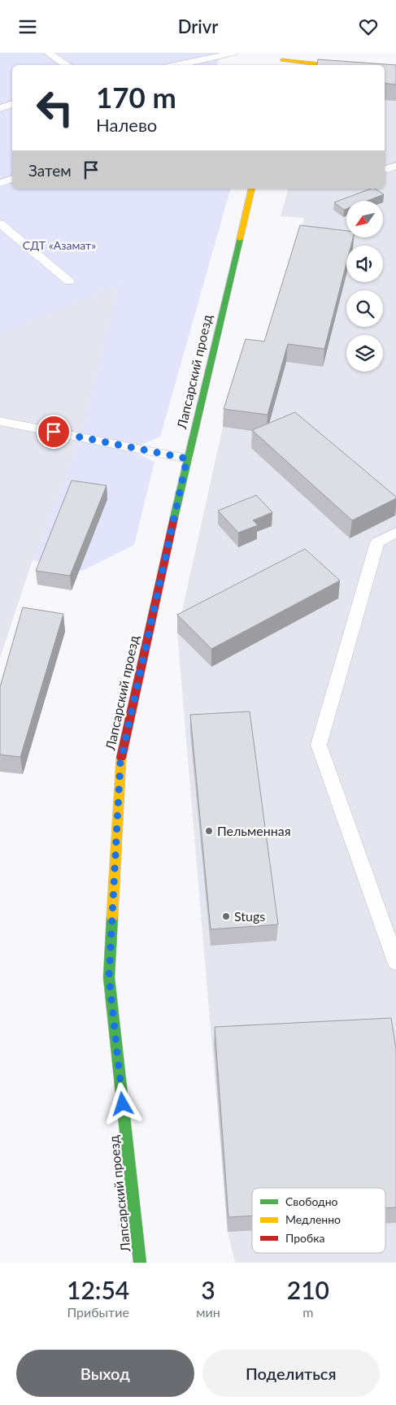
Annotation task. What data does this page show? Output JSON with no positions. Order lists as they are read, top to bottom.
{
  "streets": {
    "street": ["Лапсарский проезд"]
  },
  "parks": ["СДТ «Азамат»"],
  "places": ["Пельменная", "Stugs"],
  "legend": ["Свободно", "Медленно", "Пробка"],
  "north": "bottom left",
  "page": {
    "header": "Drivr",
    "turn": ["170 m", "Налево"],
    "then": "Затем",
    "eta": [
      "12:54",
      "Прибытие",
      "3",
      "мин",
      "210",
      "m"
    ],
    "buttons": ["Выход", "Поделиться"]
  }
}
